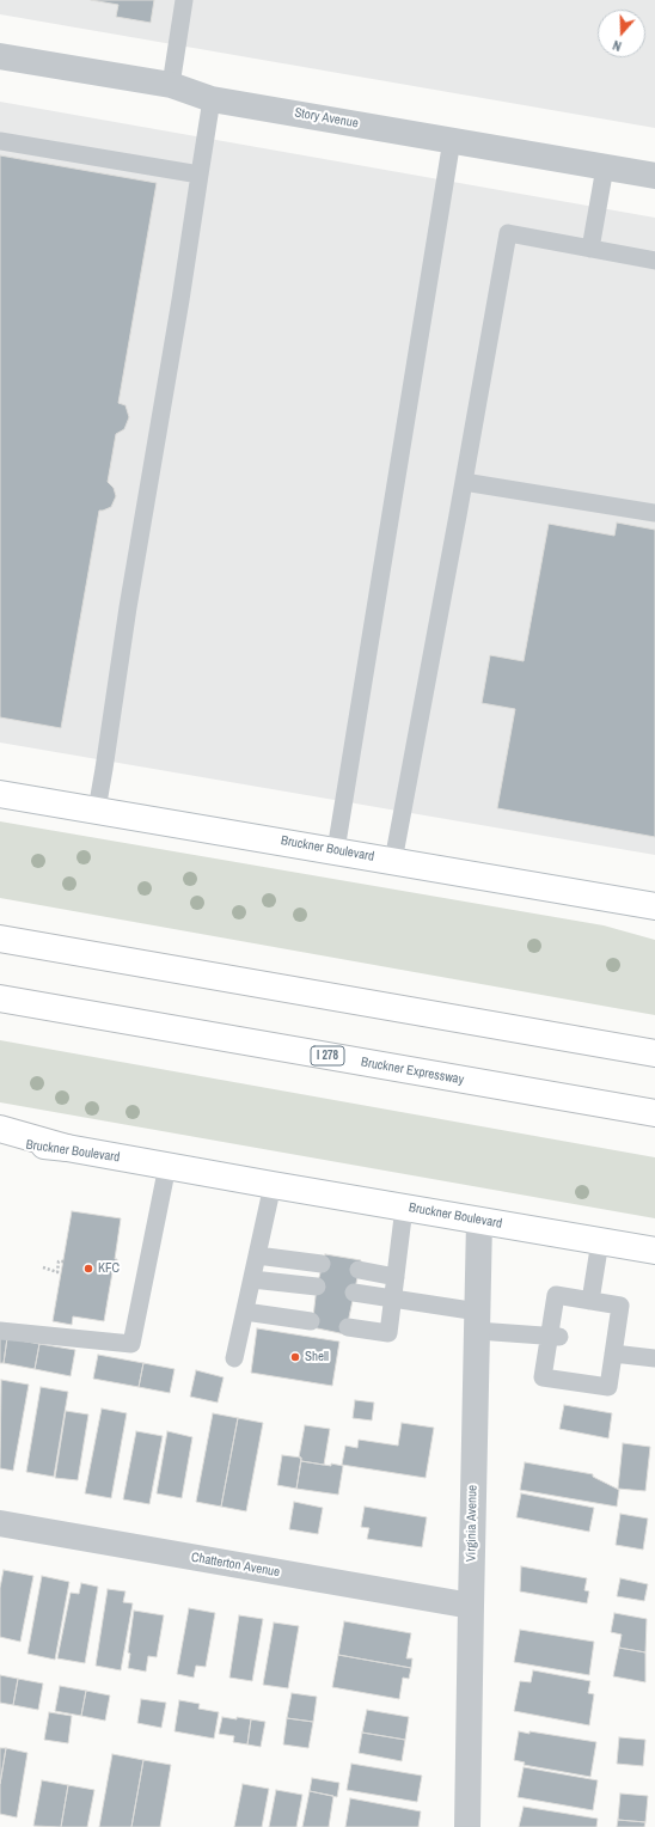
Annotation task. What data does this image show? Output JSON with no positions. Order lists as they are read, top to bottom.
{
  "streets": {
    "main road": ["Bruckner Boulevard", "I 278", "Bruckner Expressway"],
    "street": ["Story Avenue", "Virginia Avenue", "Chatterton Avenue"]
  },
  "crossings": [
    ["Bruckner Boulevard", "Virginia Avenue"],
    ["Virginia Avenue", "Chatterton Avenue"]
  ],
  "places": ["KFC", "Shell"],
  "north": "bottom"
}
